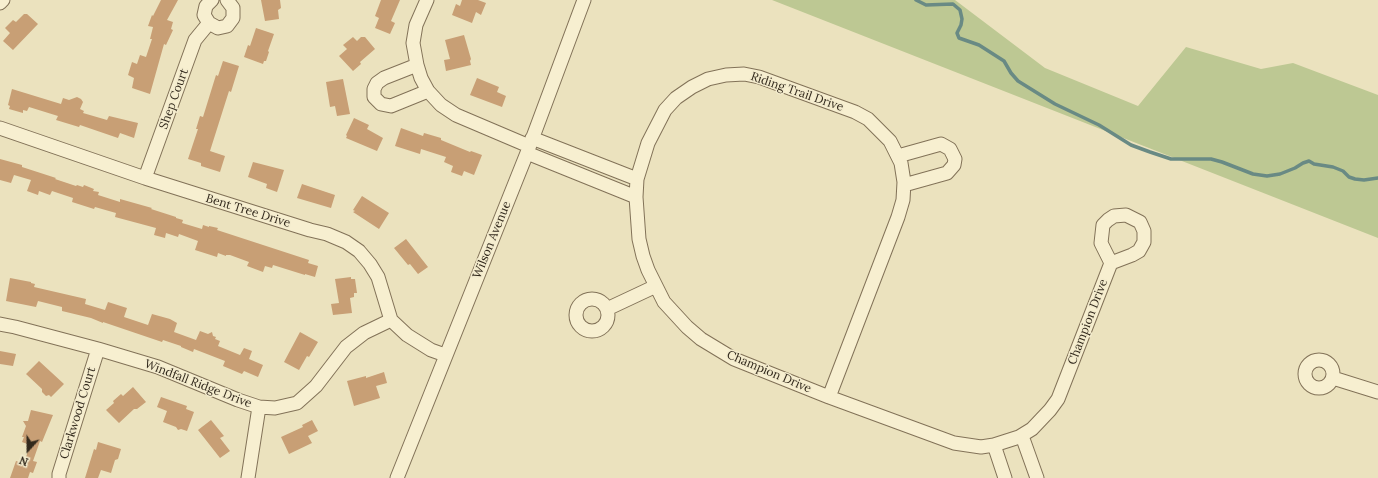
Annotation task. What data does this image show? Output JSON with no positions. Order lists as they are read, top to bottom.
{
  "streets": {
    "street": [
      "Riding Trail Drive",
      "Shep Court",
      "Bent Tree Drive",
      "Wilson Avenue",
      "Champion Drive",
      "Windfall Ridge Drive",
      "Clarkwood Court"
    ]
  },
  "crossings": [
    ["Riding Trail Drive", "Champion Drive"],
    ["Shep Court", "Bent Tree Drive"],
    ["Bent Tree Drive", "Wilson Avenue"],
    ["Bent Tree Drive", "Windfall Ridge Drive"],
    ["Windfall Ridge Drive", "Clarkwood Court"]
  ],
  "north": "bottom"
}
